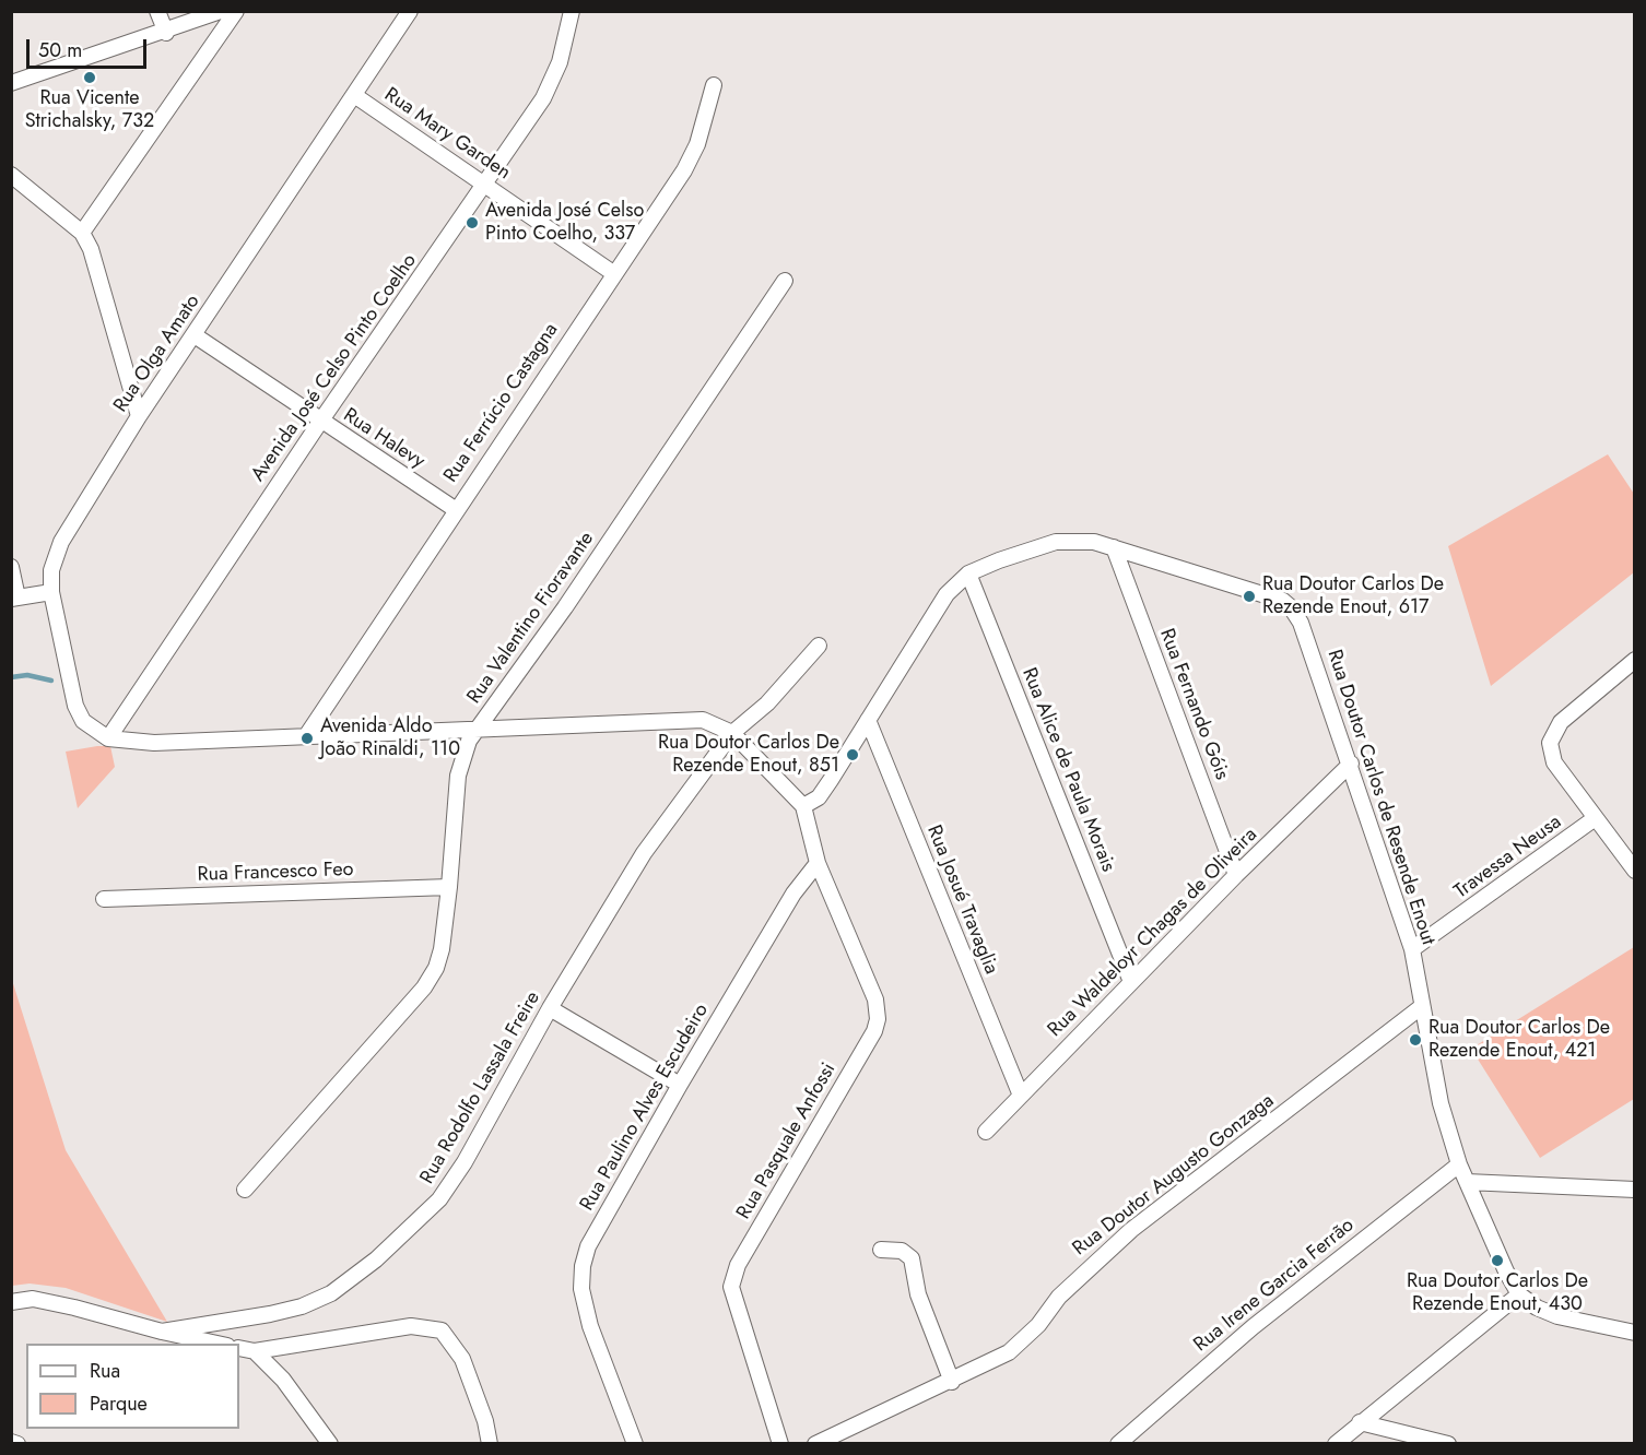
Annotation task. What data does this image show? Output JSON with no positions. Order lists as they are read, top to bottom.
{
  "streets": {
    "street": [
      "Rua Mary Garden",
      "Rua Olga Amato",
      "Avenida José Celso Pinto Coelho",
      "Rua Ferrúcio Castagna",
      "Rua Halevy",
      "Rua Valentino Fioravante",
      "Rua Fernando Góis",
      "Rua Alice de Paula Morais",
      "Rua Doutor Carlos de Resende Enout",
      "Travessa Neusa",
      "Rua Francesco Feo",
      "Rua Josué Travaglia",
      "Rua Waldeloyr Chagas de Oliveira",
      "Rua Rodolfo Lassala Freire",
      "Rua Paulino Alves Escudeiro",
      "Rua Pasquale Anfossi",
      "Rua Doutor Augusto Gonzaga",
      "Rua Irene Garcia Ferrão"
    ]
  },
  "crossings": [
    ["Rua Mary Garden", "Rua Olga Amato"],
    ["Rua Mary Garden", "Avenida José Celso Pinto Coelho"],
    ["Rua Mary Garden", "Rua Ferrúcio Castagna"],
    ["Rua Olga Amato", "Avenida José Celso Pinto Coelho"],
    ["Rua Olga Amato", "Rua Halevy"],
    ["Avenida José Celso Pinto Coelho", "Rua Halevy"],
    ["Rua Ferrúcio Castagna", "Rua Halevy"],
    ["Rua Valentino Fioravante", "Rua Francesco Feo"],
    ["Rua Fernando Góis", "Rua Doutor Carlos de Resende Enout"],
    ["Rua Fernando Góis", "Rua Waldeloyr Chagas de Oliveira"],
    ["Rua Alice de Paula Morais", "Rua Doutor Carlos de Resende Enout"],
    ["Rua Alice de Paula Morais", "Rua Waldeloyr Chagas de Oliveira"],
    ["Rua Doutor Carlos de Resende Enout", "Travessa Neusa"],
    ["Rua Doutor Carlos de Resende Enout", "Rua Josué Travaglia"],
    ["Rua Doutor Carlos de Resende Enout", "Rua Waldeloyr Chagas de Oliveira"],
    ["Rua Doutor Carlos de Resende Enout", "Rua Doutor Augusto Gonzaga"],
    ["Rua Doutor Carlos de Resende Enout", "Rua Irene Garcia Ferrão"],
    ["Rua Josué Travaglia", "Rua Waldeloyr Chagas de Oliveira"],
    ["Rua Paulino Alves Escudeiro", "Rua Pasquale Anfossi"]
  ],
  "places": [
    "Rua Vicente Strichalsky, 732",
    "Avenida José Celso Pinto Coelho, 337",
    "Rua Doutor Carlos De Rezende Enout, 617",
    "Avenida Aldo João Rinaldi, 110",
    "Rua Doutor Carlos De Rezende Enout, 851",
    "Rua Doutor Carlos De Rezende Enout, 421",
    "Rua Doutor Carlos De Rezende Enout, 430"
  ],
  "legend": ["Rua", "Parque"],
  "scale_bar": "50 m"
}
